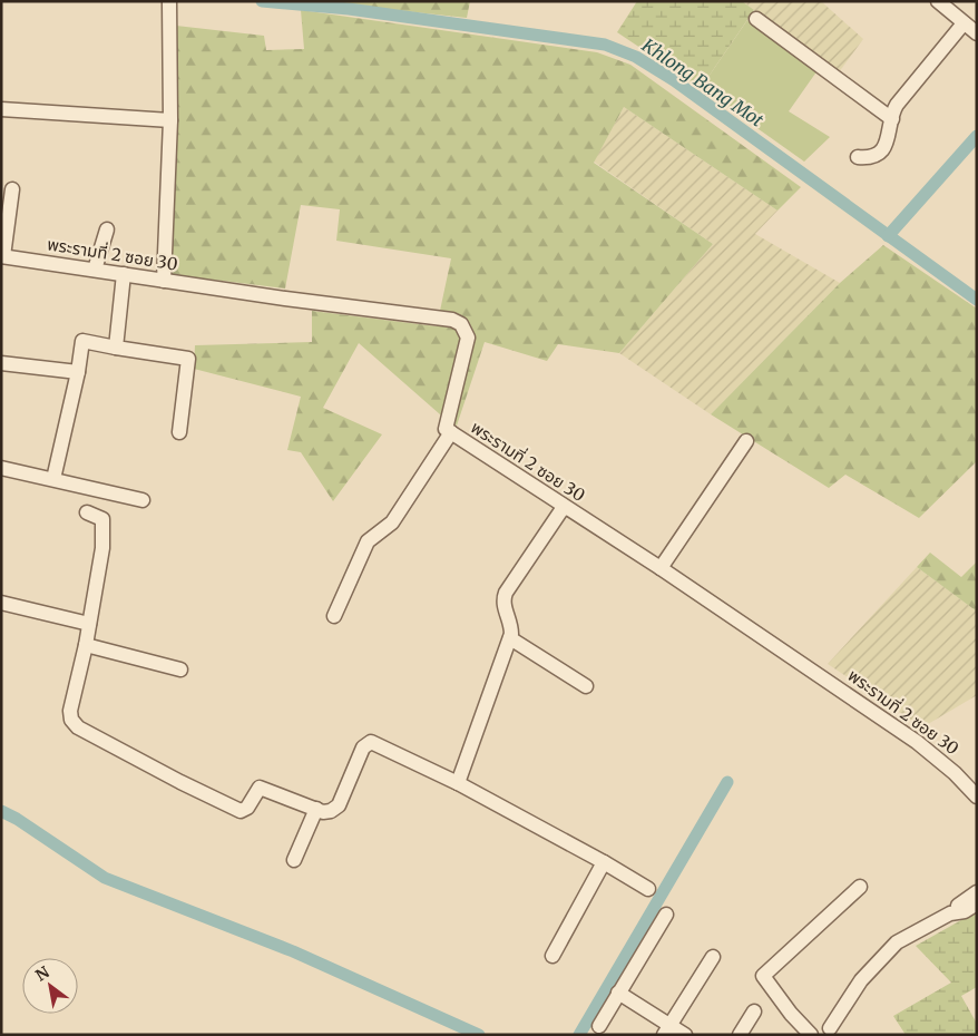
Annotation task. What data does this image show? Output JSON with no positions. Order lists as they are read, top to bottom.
{
  "streets": {
    "street": ["พระรามที่ 2 ซอย 30"]
  },
  "water": ["Khlong Bang Mot"],
  "north": "top left"
}
